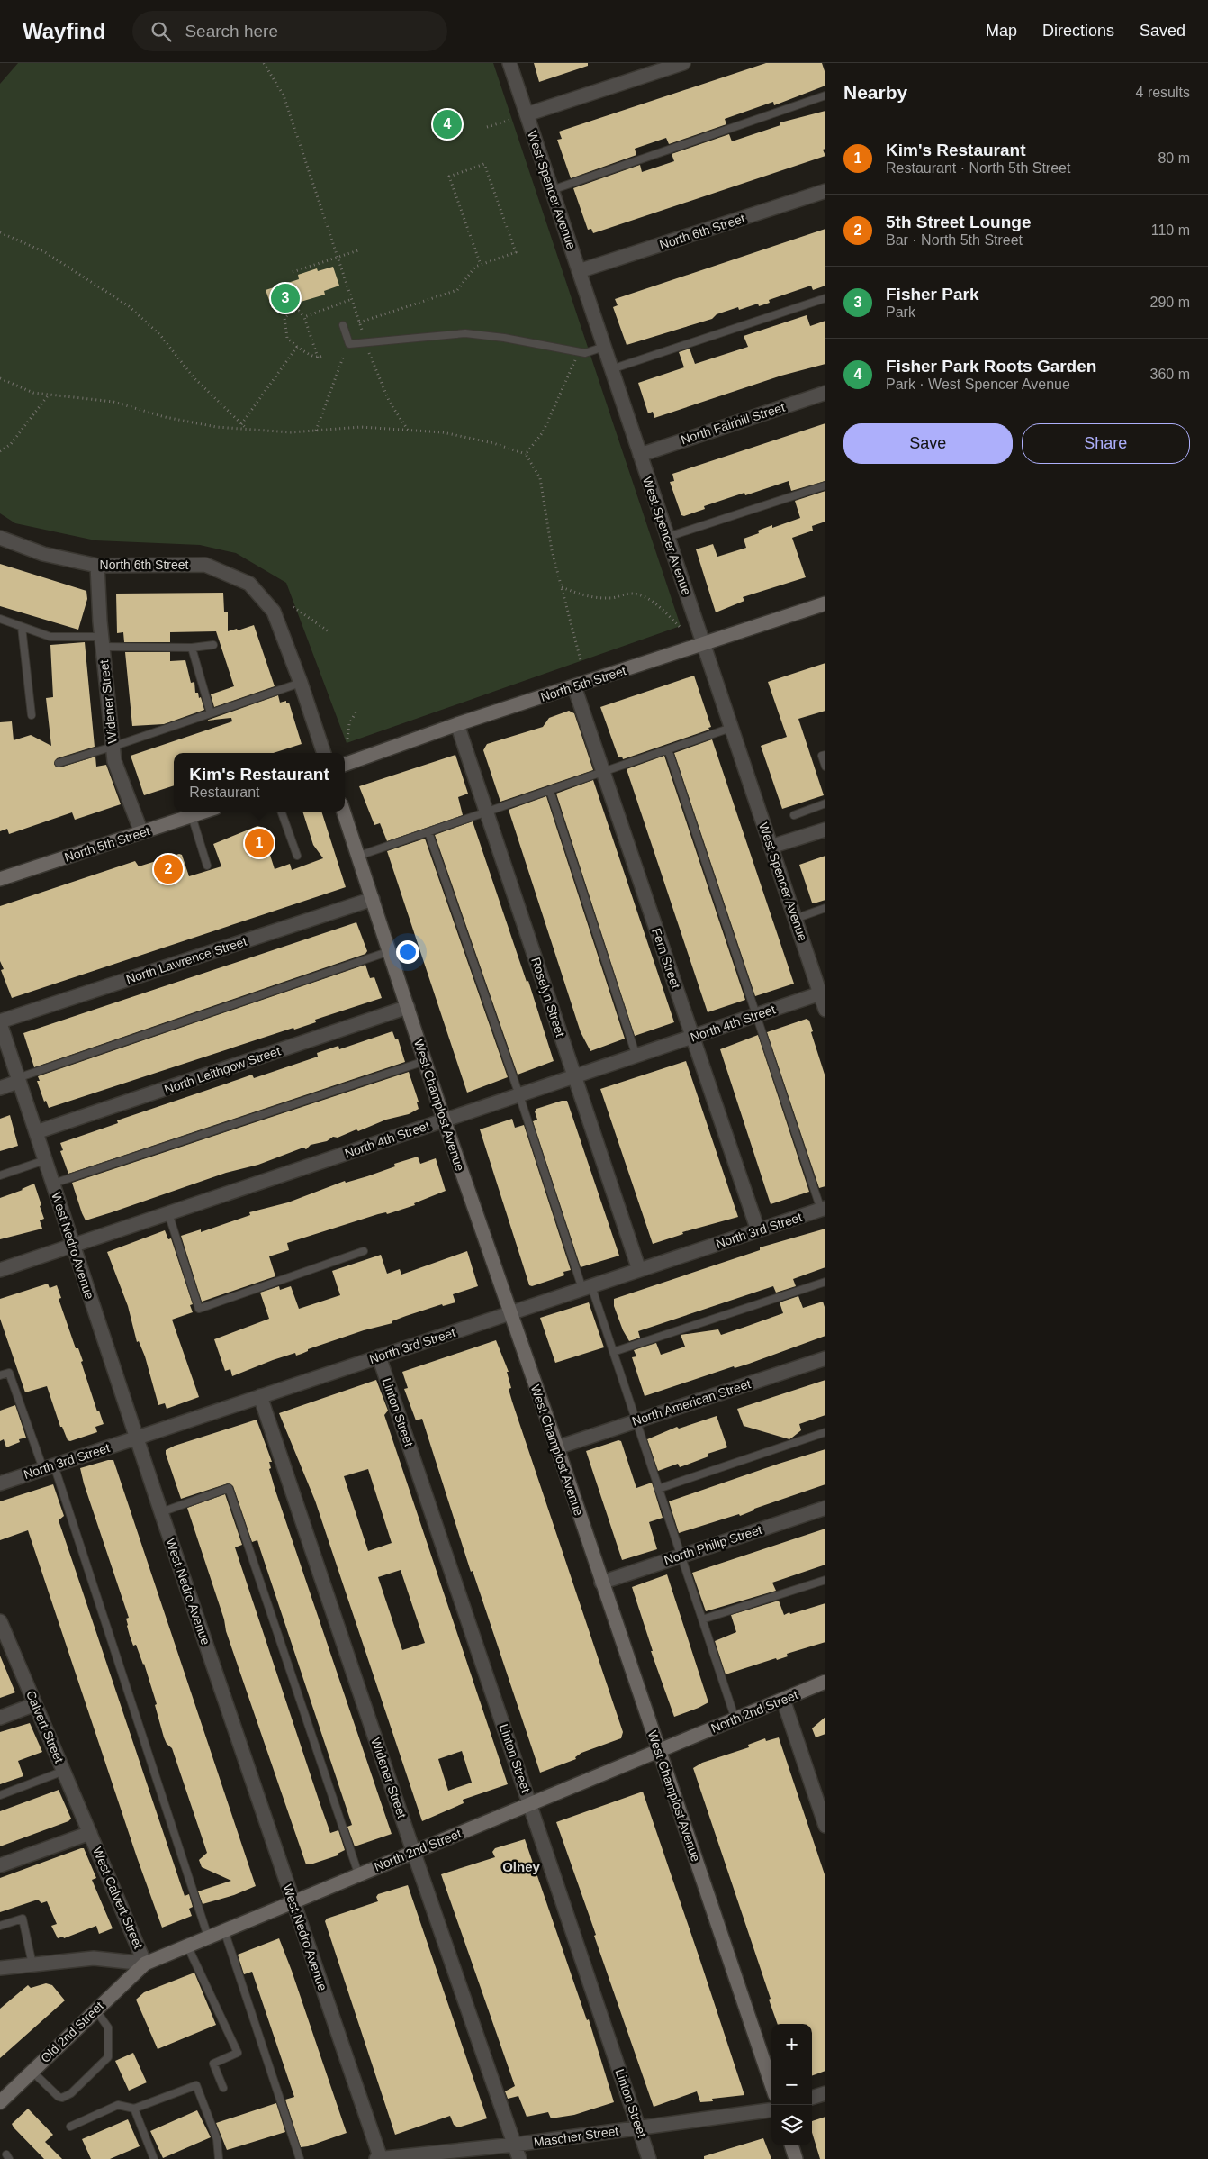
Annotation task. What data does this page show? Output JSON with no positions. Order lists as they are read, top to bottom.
{
  "streets": {
    "street": [
      "West Spencer Avenue",
      "North 6th Street",
      "North Fairhill Street",
      "North 5th Street",
      "Widener Street",
      "Fern Street",
      "North Lawrence Street",
      "Roselyn Street",
      "North 4th Street",
      "North Leithgow Street",
      "West Champlost Avenue",
      "North 3rd Street",
      "West Nedro Avenue",
      "North American Street",
      "Linton Street",
      "North Philip Street",
      "North 2nd Street",
      "Calvert Street",
      "West Calvert Street",
      "Old 2nd Street",
      "Mascher Street"
    ]
  },
  "crossings": [
    ["West Spencer Avenue", "North 6th Street"],
    ["West Spencer Avenue", "North Fairhill Street"],
    ["West Spencer Avenue", "North 5th Street"],
    ["West Spencer Avenue", "North 4th Street"],
    ["North 6th Street", "Widener Street"],
    ["North 5th Street", "Widener Street"],
    ["North 5th Street", "Fern Street"],
    ["North 5th Street", "Roselyn Street"],
    ["Widener Street", "North 3rd Street"],
    ["Widener Street", "North 2nd Street"],
    ["Widener Street", "Mascher Street"],
    ["Fern Street", "North 4th Street"],
    ["Fern Street", "North 3rd Street"],
    ["North Lawrence Street", "West Champlost Avenue"],
    ["North Lawrence Street", "West Nedro Avenue"],
    ["Roselyn Street", "North 4th Street"],
    ["Roselyn Street", "North 3rd Street"],
    ["North 4th Street", "West Champlost Avenue"],
    ["North 4th Street", "West Nedro Avenue"],
    ["North Leithgow Street", "West Champlost Avenue"],
    ["North Leithgow Street", "West Nedro Avenue"],
    ["West Champlost Avenue", "North 3rd Street"],
    ["West Champlost Avenue", "North American Street"],
    ["West Champlost Avenue", "North Philip Street"],
    ["West Champlost Avenue", "North 2nd Street"],
    ["North 3rd Street", "West Nedro Avenue"],
    ["North 3rd Street", "Linton Street"],
    ["West Nedro Avenue", "North 2nd Street"],
    ["West Nedro Avenue", "Mascher Street"],
    ["Linton Street", "North 2nd Street"],
    ["Linton Street", "Mascher Street"],
    ["North 2nd Street", "West Calvert Street"],
    ["North 2nd Street", "Old 2nd Street"],
    ["Calvert Street", "West Calvert Street"],
    ["West Calvert Street", "Old 2nd Street"]
  ],
  "districts": ["Olney"],
  "page": {
    "header": "Wayfind",
    "search": "Search here",
    "nav": ["Map", "Directions", "Saved"],
    "heading": ["Nearby", "4 results"],
    "pins": [
      "4",
      "3",
      "1",
      "2"
    ],
    "list": [
      {
        "mark": "1",
        "name": "Kim's Restaurant",
        "note": "Restaurant · North 5th Street",
        "value": "80 m"
      },
      {
        "mark": "2",
        "name": "5th Street Lounge",
        "note": "Bar · North 5th Street",
        "value": "110 m"
      },
      {
        "mark": "3",
        "name": "Fisher Park",
        "note": "Park",
        "value": "290 m"
      },
      {
        "mark": "4",
        "name": "Fisher Park Roots Garden",
        "note": "Park · West Spencer Avenue",
        "value": "360 m"
      }
    ],
    "buttons": ["Save", "Share"],
    "popup": ["Kim's Restaurant", "Restaurant"],
    "map_buttons": ["+", "−"]
  }
}
